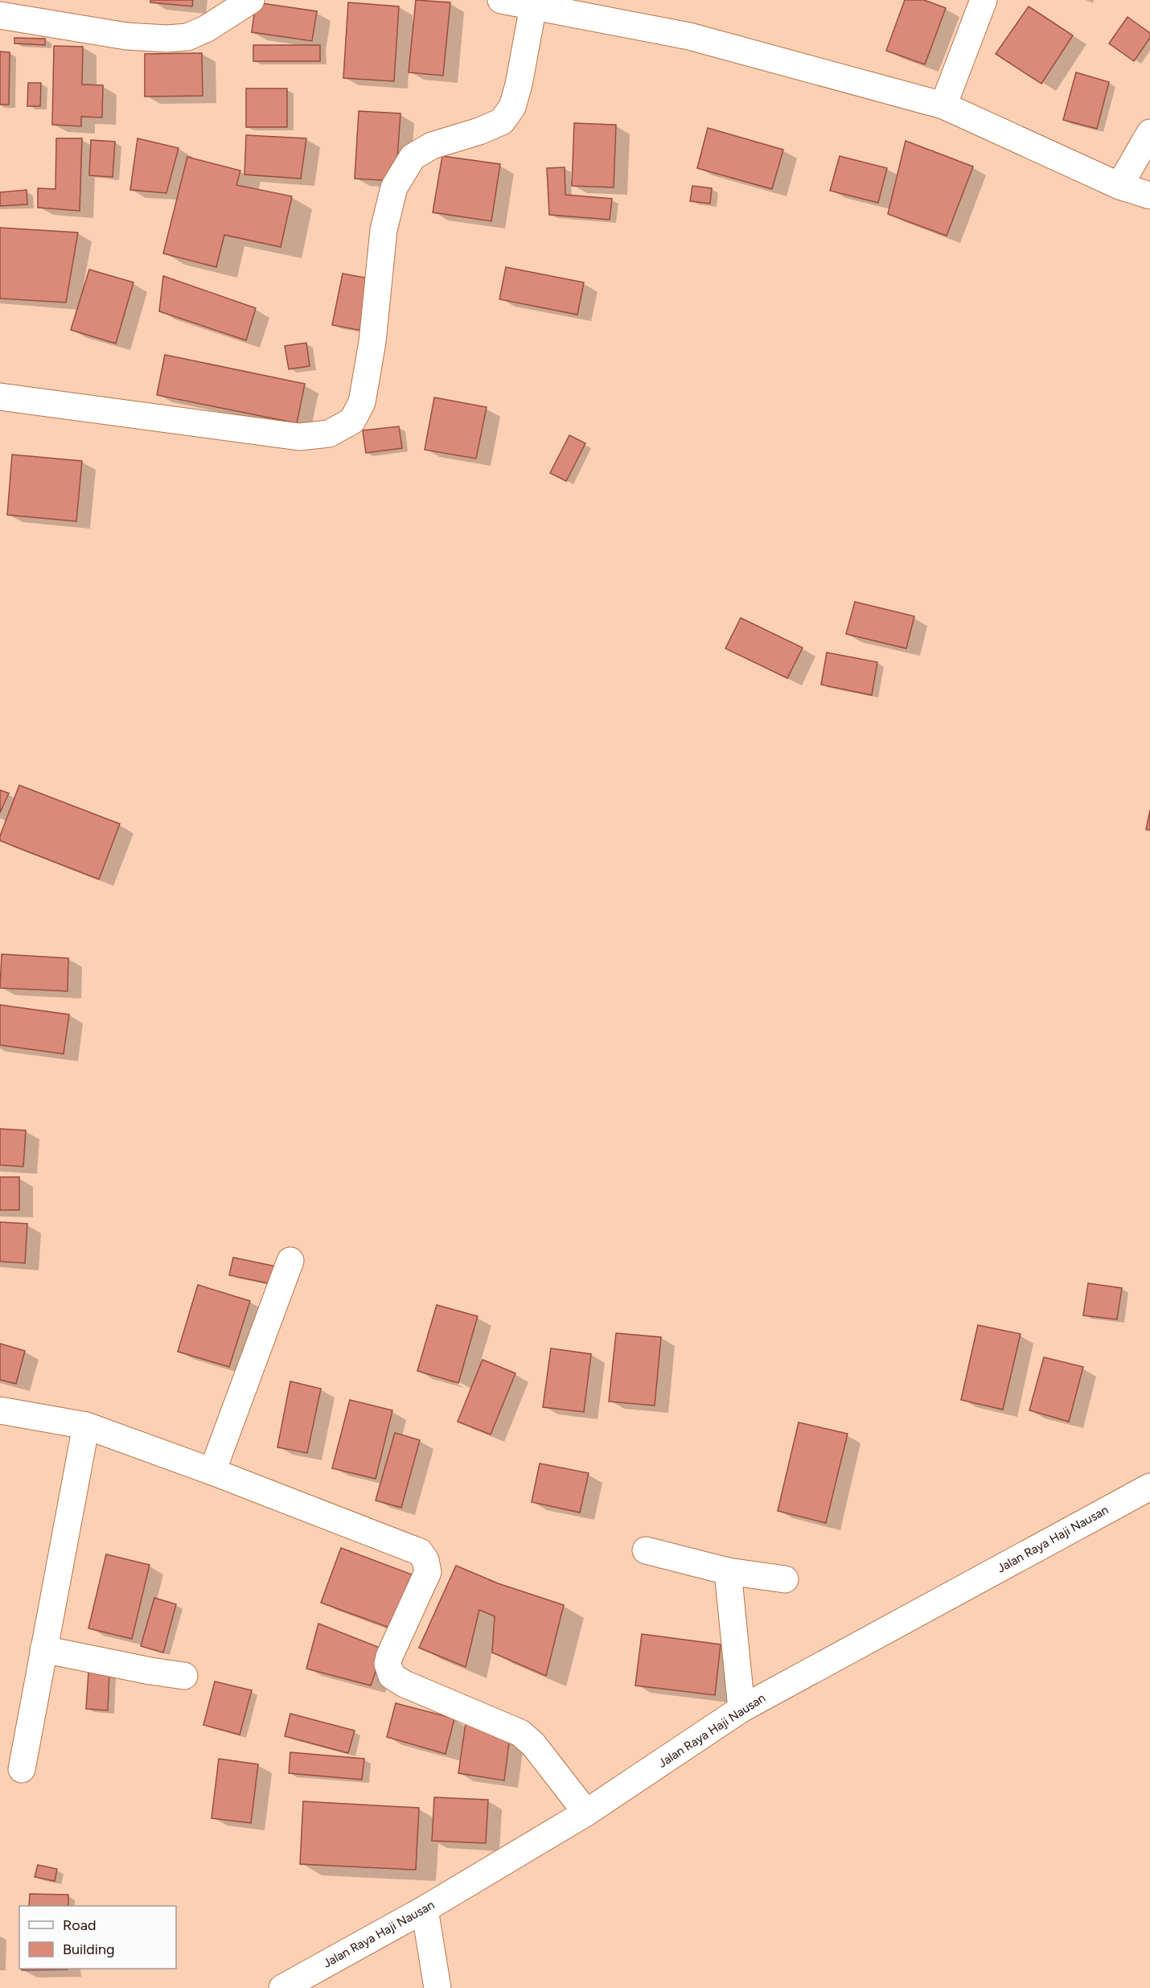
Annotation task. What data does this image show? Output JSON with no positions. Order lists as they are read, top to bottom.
{
  "streets": {
    "street": ["Jalan Raya Haji Nausan"]
  },
  "legend": ["Road", "Building"]
}
